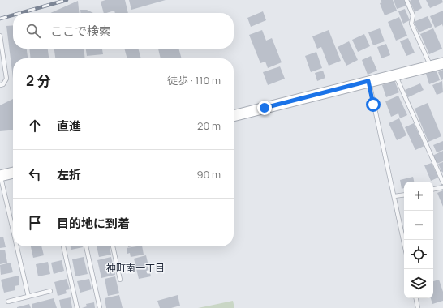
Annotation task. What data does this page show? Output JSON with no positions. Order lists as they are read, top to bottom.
{
  "districts": ["神町南一丁目"],
  "page": {
    "search": "ここで検索",
    "heading": ["2 分", "徒歩 · 110 m"],
    "list": [
      ["直進", "20 m"],
      ["左折", "90 m"],
      "目的地に到着"
    ],
    "map_buttons": ["+", "−"]
  }
}
